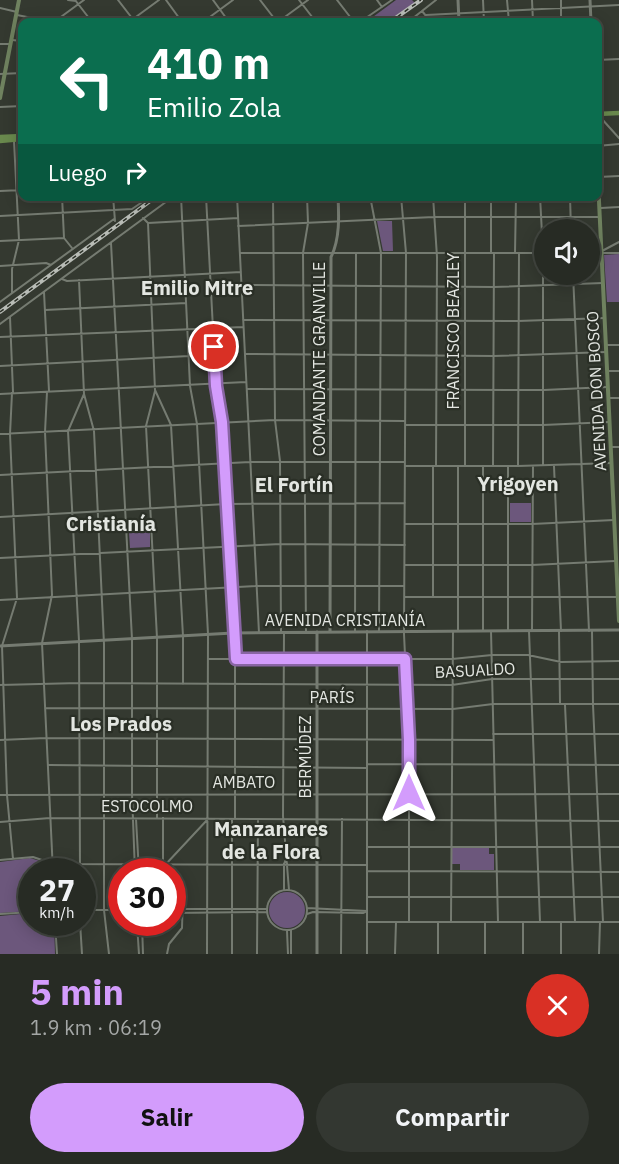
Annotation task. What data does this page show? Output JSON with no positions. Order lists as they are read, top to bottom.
{
  "streets": {
    "main road": ["AVENIDA DON BOSCO"],
    "street": [
      "FRANCISCO BEAZLEY",
      "COMANDANTE GRANVILLE",
      "AVENIDA CRISTIANÍA",
      "BASUALDO",
      "PARÍS",
      "BERMÚDEZ",
      "AMBATO",
      "ESTOCOLMO"
    ]
  },
  "crossings": [
    ["COMANDANTE GRANVILLE", "AVENIDA CRISTIANÍA"],
    ["AVENIDA CRISTIANÍA", "BERMÚDEZ"],
    ["BASUALDO", "BERMÚDEZ"],
    ["PARÍS", "BERMÚDEZ"],
    ["BERMÚDEZ", "AMBATO"],
    ["BERMÚDEZ", "ESTOCOLMO"]
  ],
  "districts": [
    "Emilio Mitre",
    "Yrigoyen",
    "El Fortín",
    "Cristianía",
    "Los Prados",
    "Manzanares de la Flora"
  ],
  "page": {
    "turn": ["410 m", "Emilio Zola"],
    "then": "Luego",
    "speed": "27 km/h",
    "limit": "30",
    "heading": ["5 min", "1.9 km · 06:19"],
    "buttons": ["Salir", "Compartir"]
  }
}
